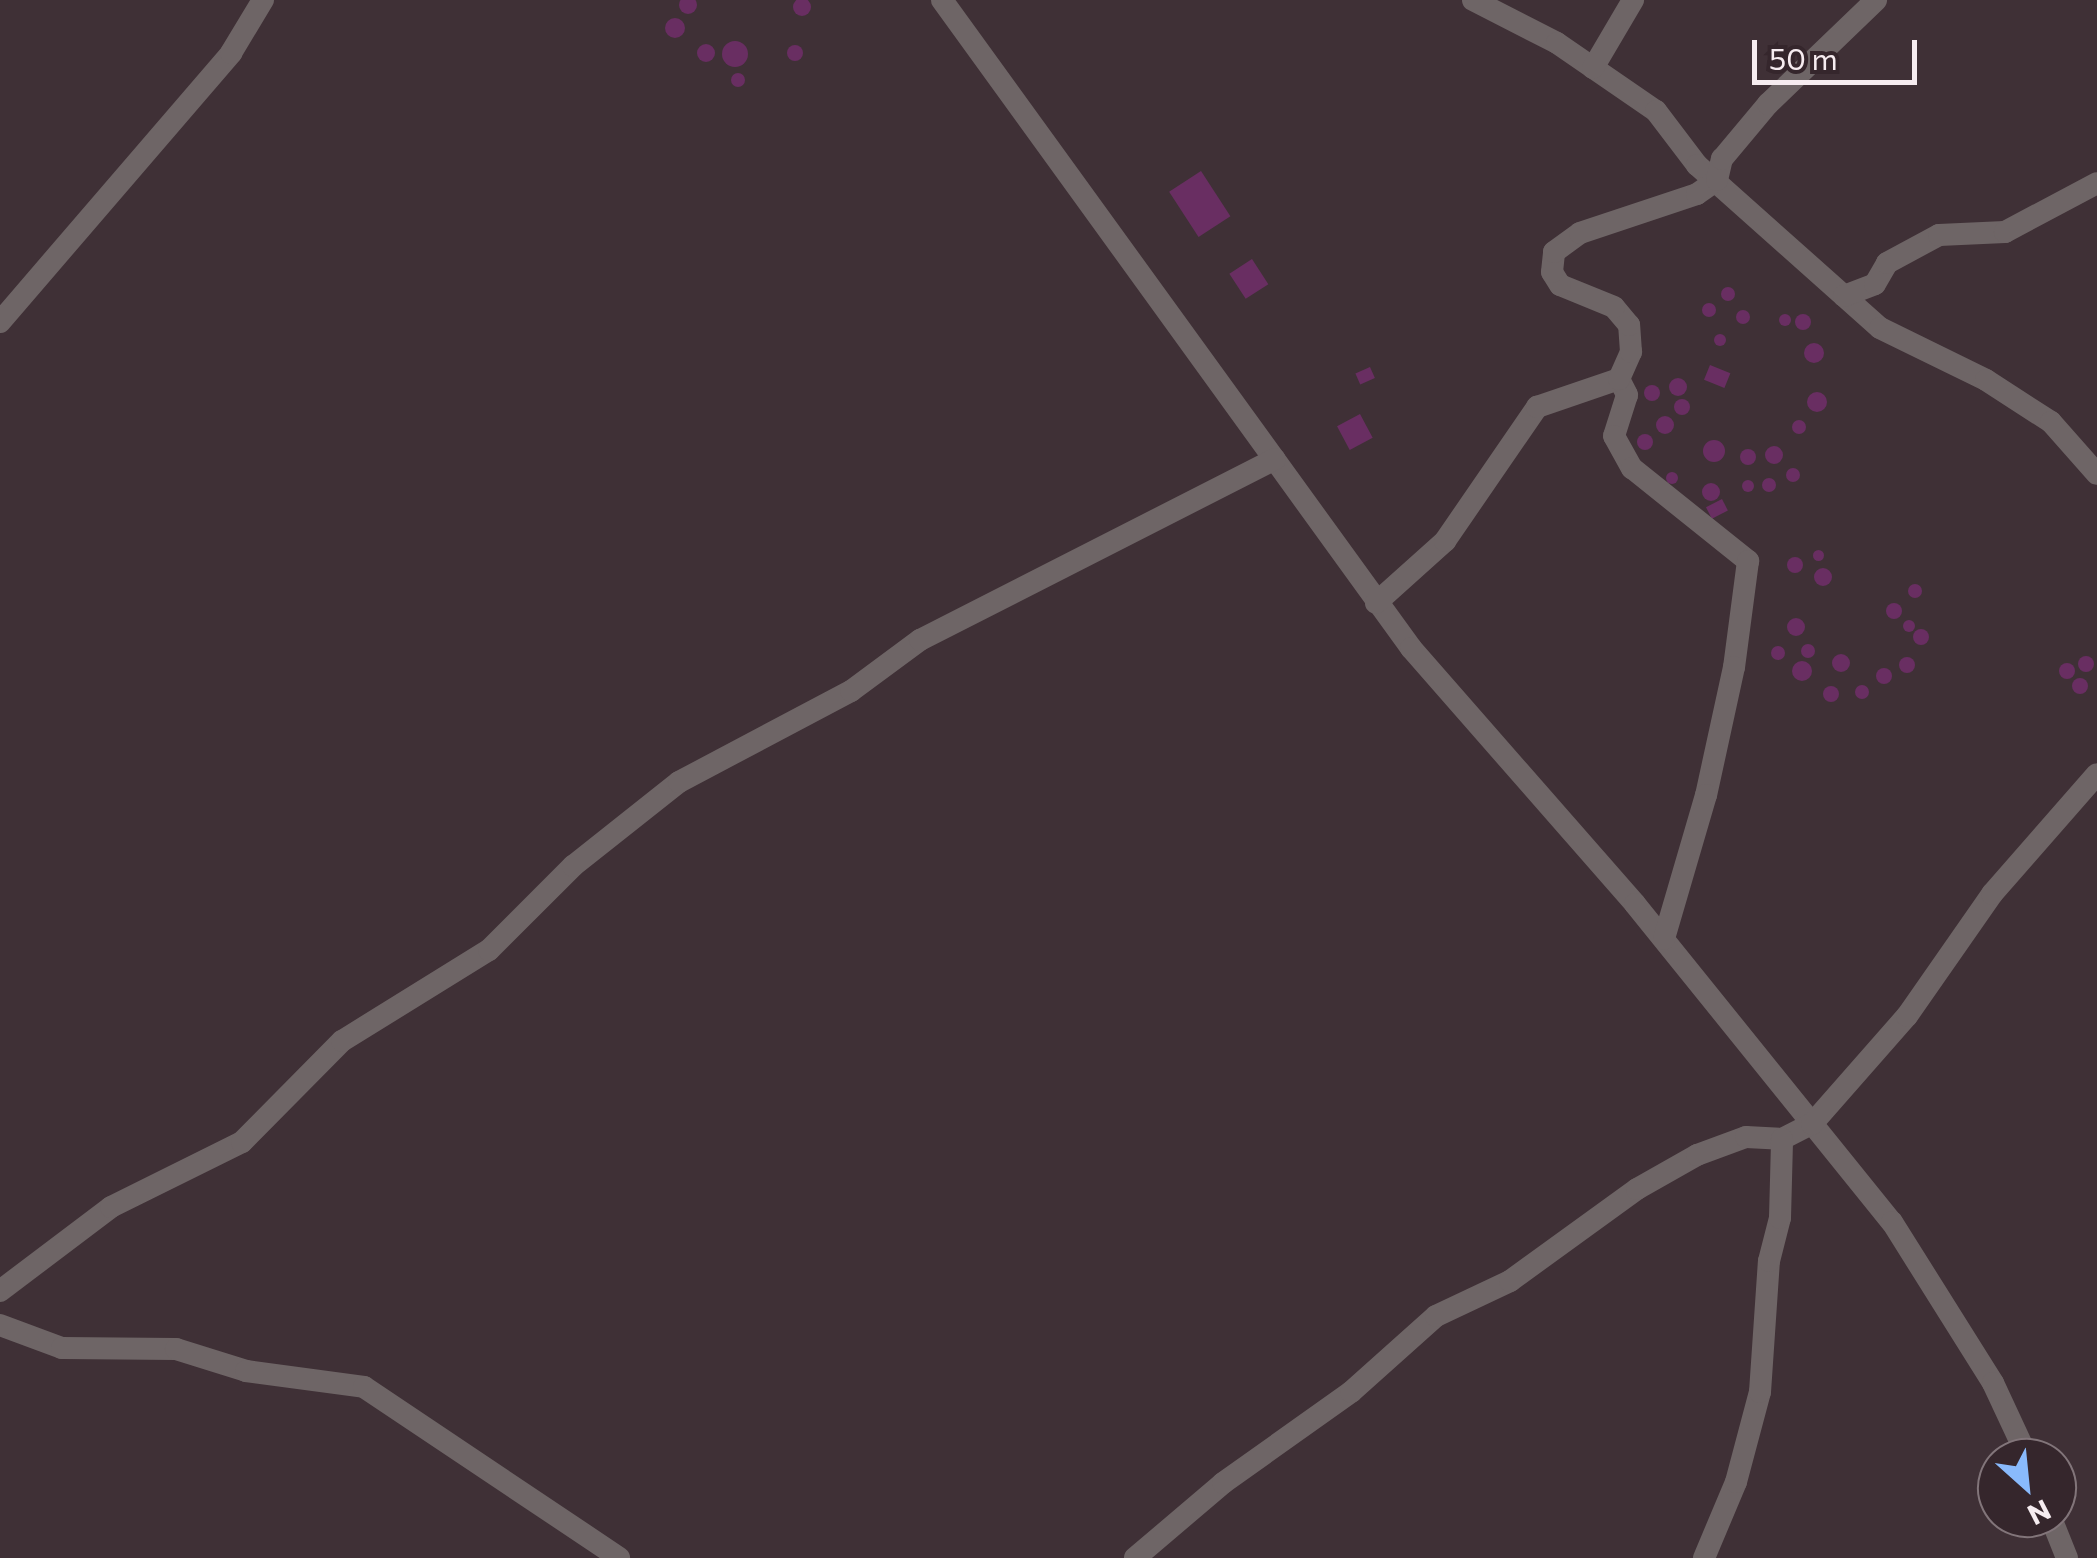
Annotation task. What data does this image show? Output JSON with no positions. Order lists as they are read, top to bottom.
{
  "scale_bar": "50 m",
  "north": "bottom right"
}
